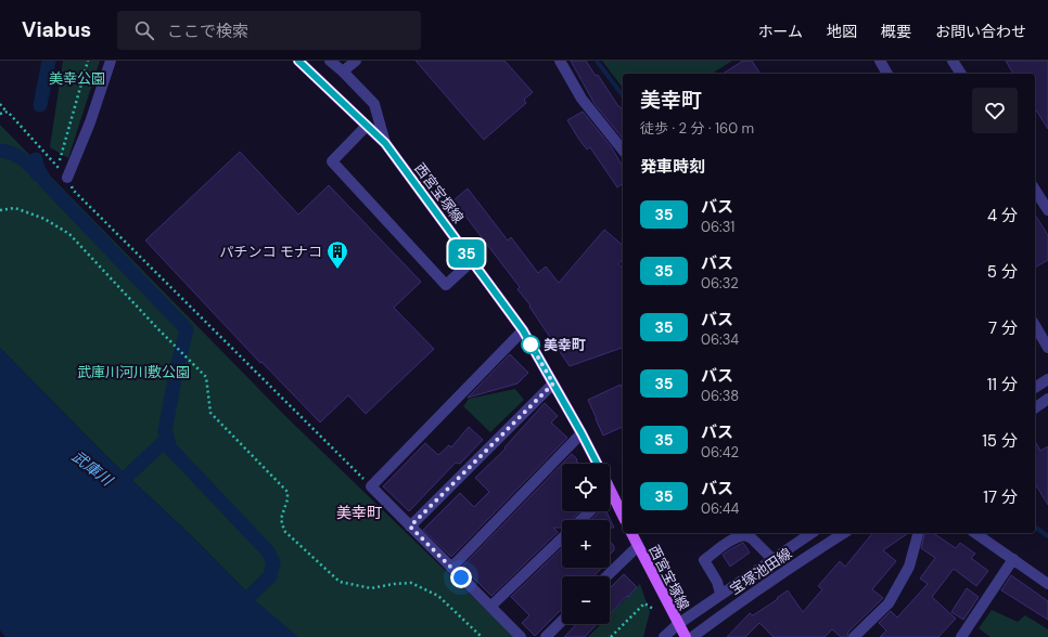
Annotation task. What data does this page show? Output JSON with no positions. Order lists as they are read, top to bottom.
{
  "streets": {
    "main road": ["西宮宝塚線"],
    "street": ["宝塚池田線"]
  },
  "districts": ["美幸町"],
  "water": ["武庫川"],
  "parks": ["美幸公園", "武庫川河川敷公園"],
  "places": {
    "building": ["パチンコ モナコ"],
    "other": ["美幸町"]
  },
  "lines": ["bus line 35"],
  "page": {
    "header": "Viabus",
    "search": "ここで検索",
    "nav": [
      "ホーム",
      "地図",
      "概要",
      "お問い合わせ"
    ],
    "on_map": "35",
    "heading": [
      ["美幸町", "徒歩 · 2 分 · 160 m"],
      "発車時刻"
    ],
    "list": [
      {
        "mark": "35",
        "name": "バス",
        "note": "06:31",
        "value": "4 分"
      },
      {
        "mark": "35",
        "name": "バス",
        "note": "06:32",
        "value": "5 分"
      },
      {
        "mark": "35",
        "name": "バス",
        "note": "06:34",
        "value": "7 分"
      },
      {
        "mark": "35",
        "name": "バス",
        "note": "06:38",
        "value": "11 分"
      },
      {
        "mark": "35",
        "name": "バス",
        "note": "06:42",
        "value": "15 分"
      },
      {
        "mark": "35",
        "name": "バス",
        "note": "06:44",
        "value": "17 分"
      }
    ],
    "map_buttons": ["+", "−"]
  }
}
